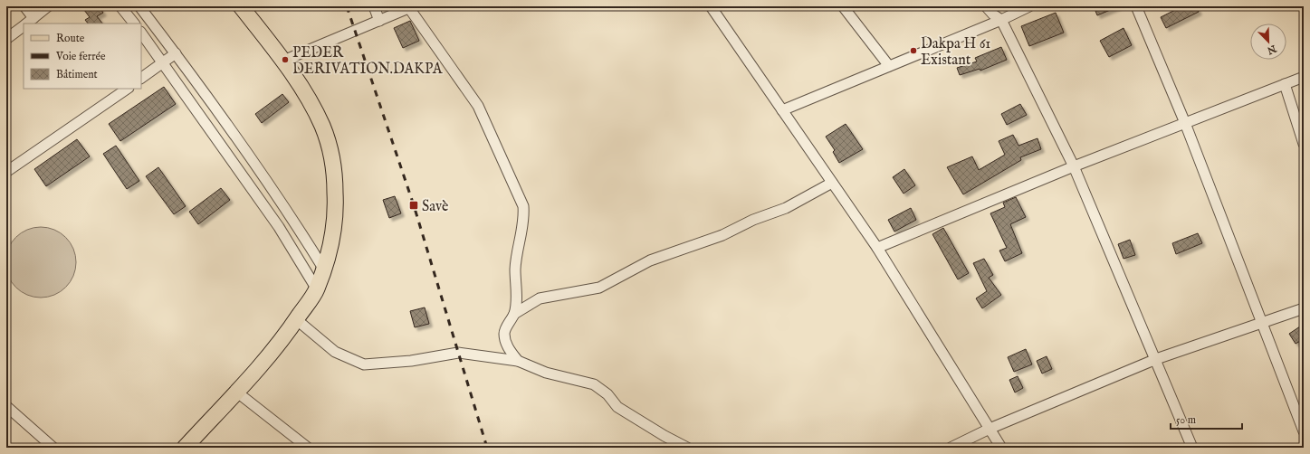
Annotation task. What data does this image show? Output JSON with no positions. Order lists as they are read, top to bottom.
{
  "places": {
    "other": ["Dakpa H 61 Existant", "PEDER DERIVATION.DAKPA"],
    "transit": ["Savè"]
  },
  "legend": ["Route", "Voie ferrée", "Bâtiment"],
  "scale_bar": "50 m",
  "north": "bottom right"
}
